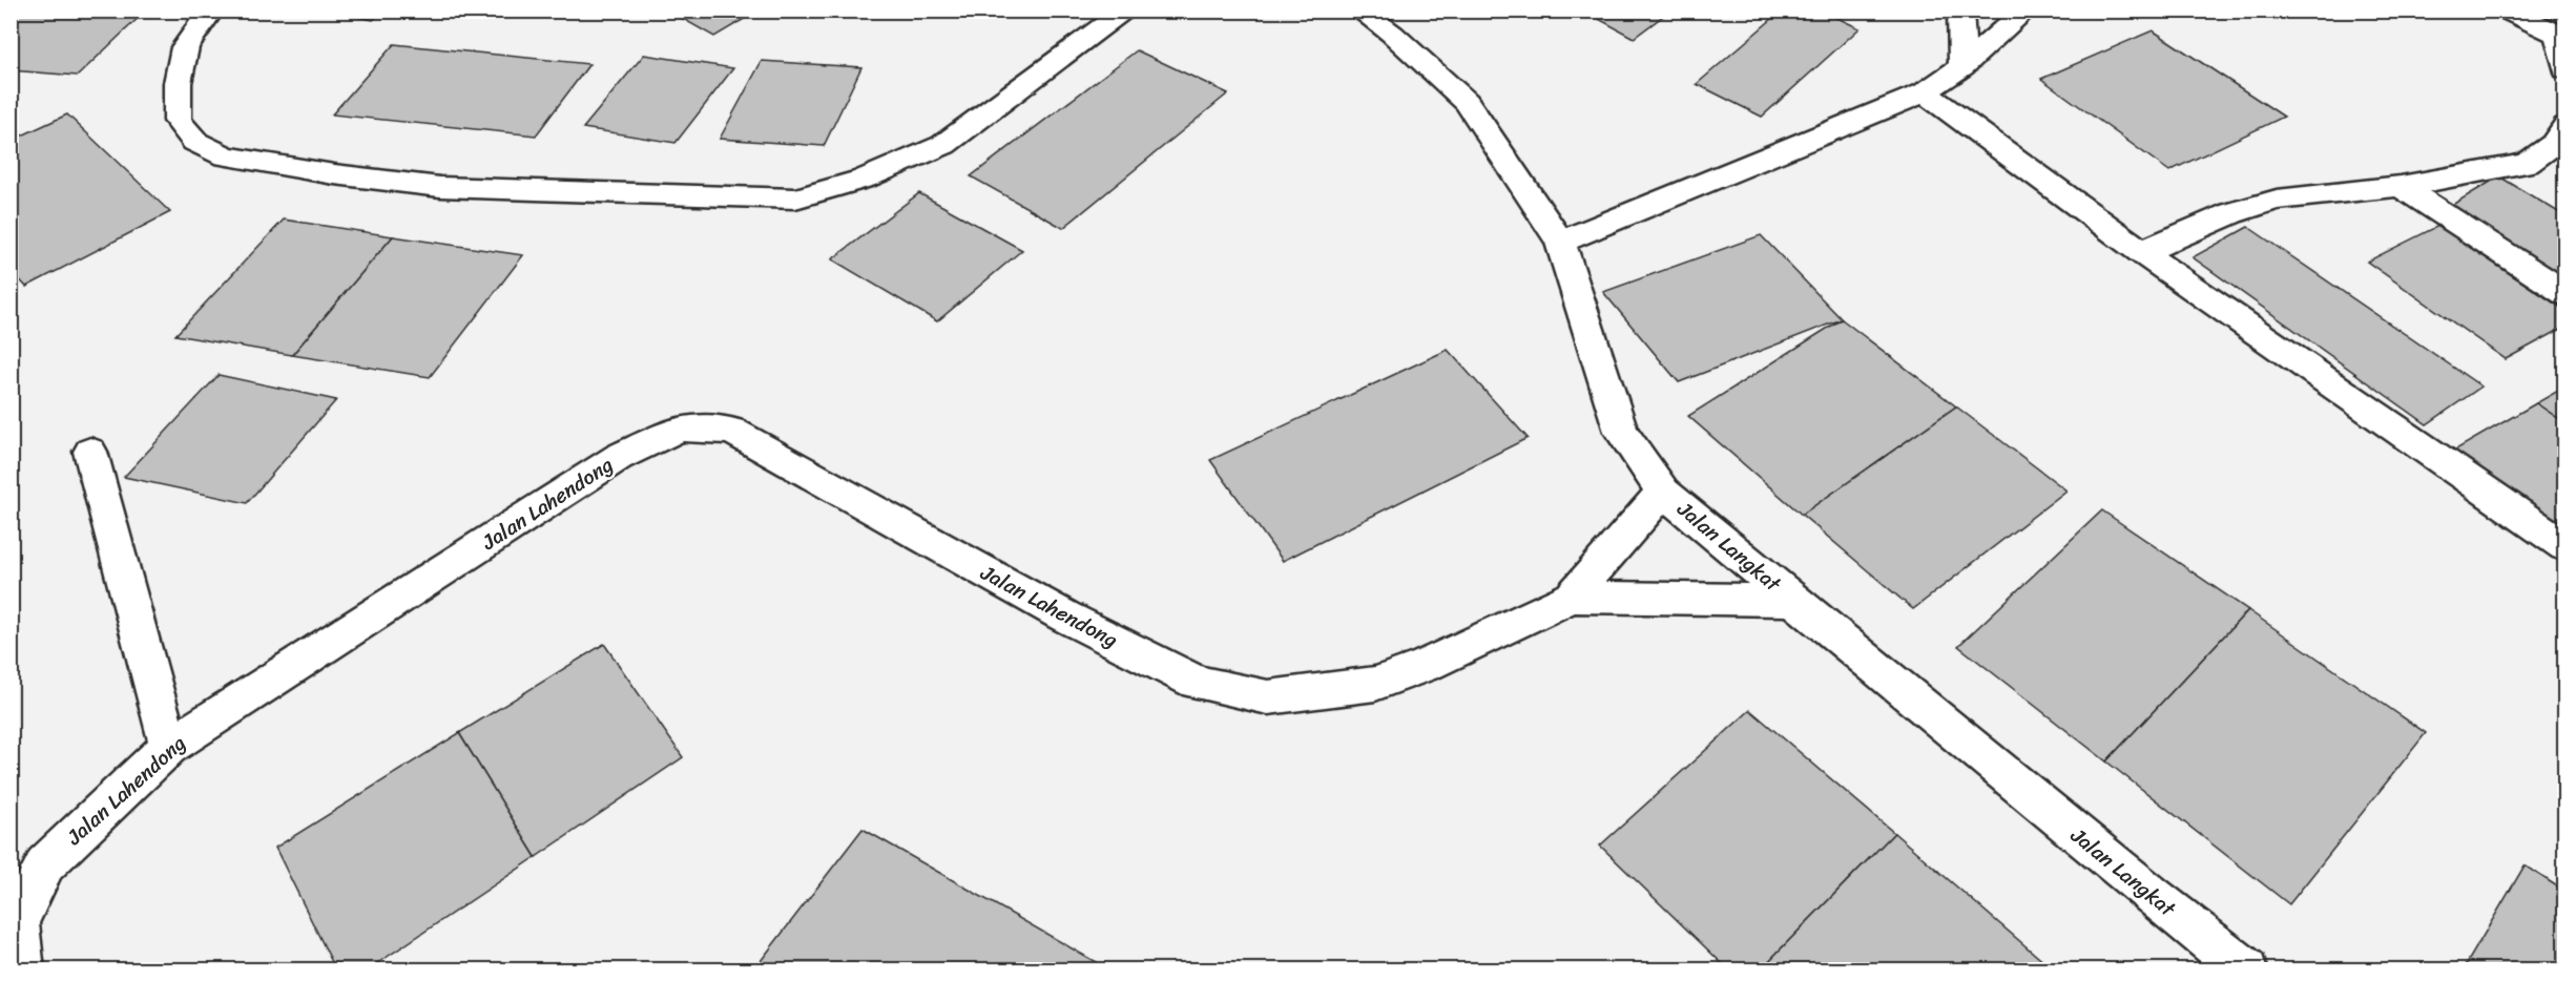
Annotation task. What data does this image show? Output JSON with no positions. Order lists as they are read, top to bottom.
{
  "streets": {
    "street": ["Jalan Lahendong", "Jalan Langkat"]
  }
}
